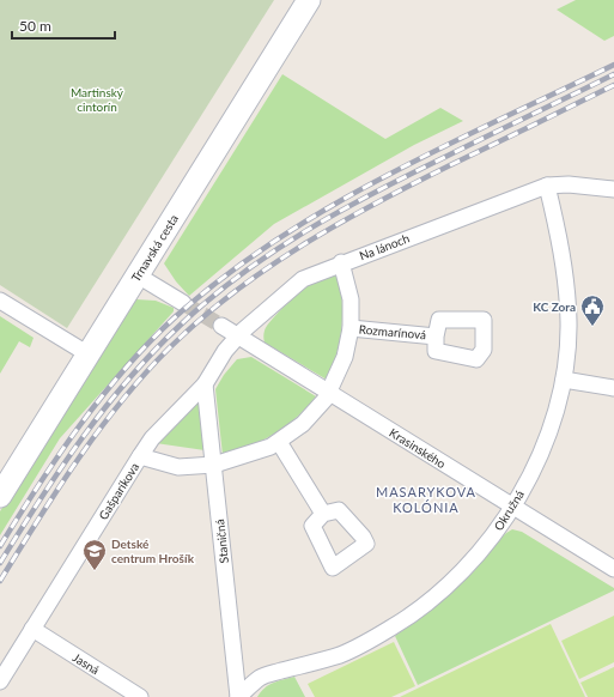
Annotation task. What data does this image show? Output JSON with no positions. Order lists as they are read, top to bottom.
{
  "streets": {
    "main road": ["Trnavská cesta"],
    "street": [
      "Na lánoch",
      "Rozmarínová",
      "Krasinského",
      "Gašparíkova",
      "Okružná",
      "Staničná",
      "Jasná"
    ]
  },
  "crossings": [
    ["Na lánoch", "Rozmarínová"],
    ["Na lánoch", "Krasinského"],
    ["Na lánoch", "Gašparíkova"],
    ["Na lánoch", "Okružná"],
    ["Rozmarínová", "Krasinského"],
    ["Rozmarínová", "Gašparíkova"],
    ["Rozmarínová", "Staničná"],
    ["Krasinského", "Gašparíkova"],
    ["Krasinského", "Okružná"],
    ["Gašparíkova", "Staničná"],
    ["Gašparíkova", "Jasná"],
    ["Okružná", "Staničná"]
  ],
  "districts": ["MASARYKOVA KOLÓNIA"],
  "parks": ["Martinský cintorín"],
  "places": {
    "public building": ["KC Zora"],
    "school or university": ["Detské centrum Hrošík"]
  },
  "scale_bar": "50 m"
}
